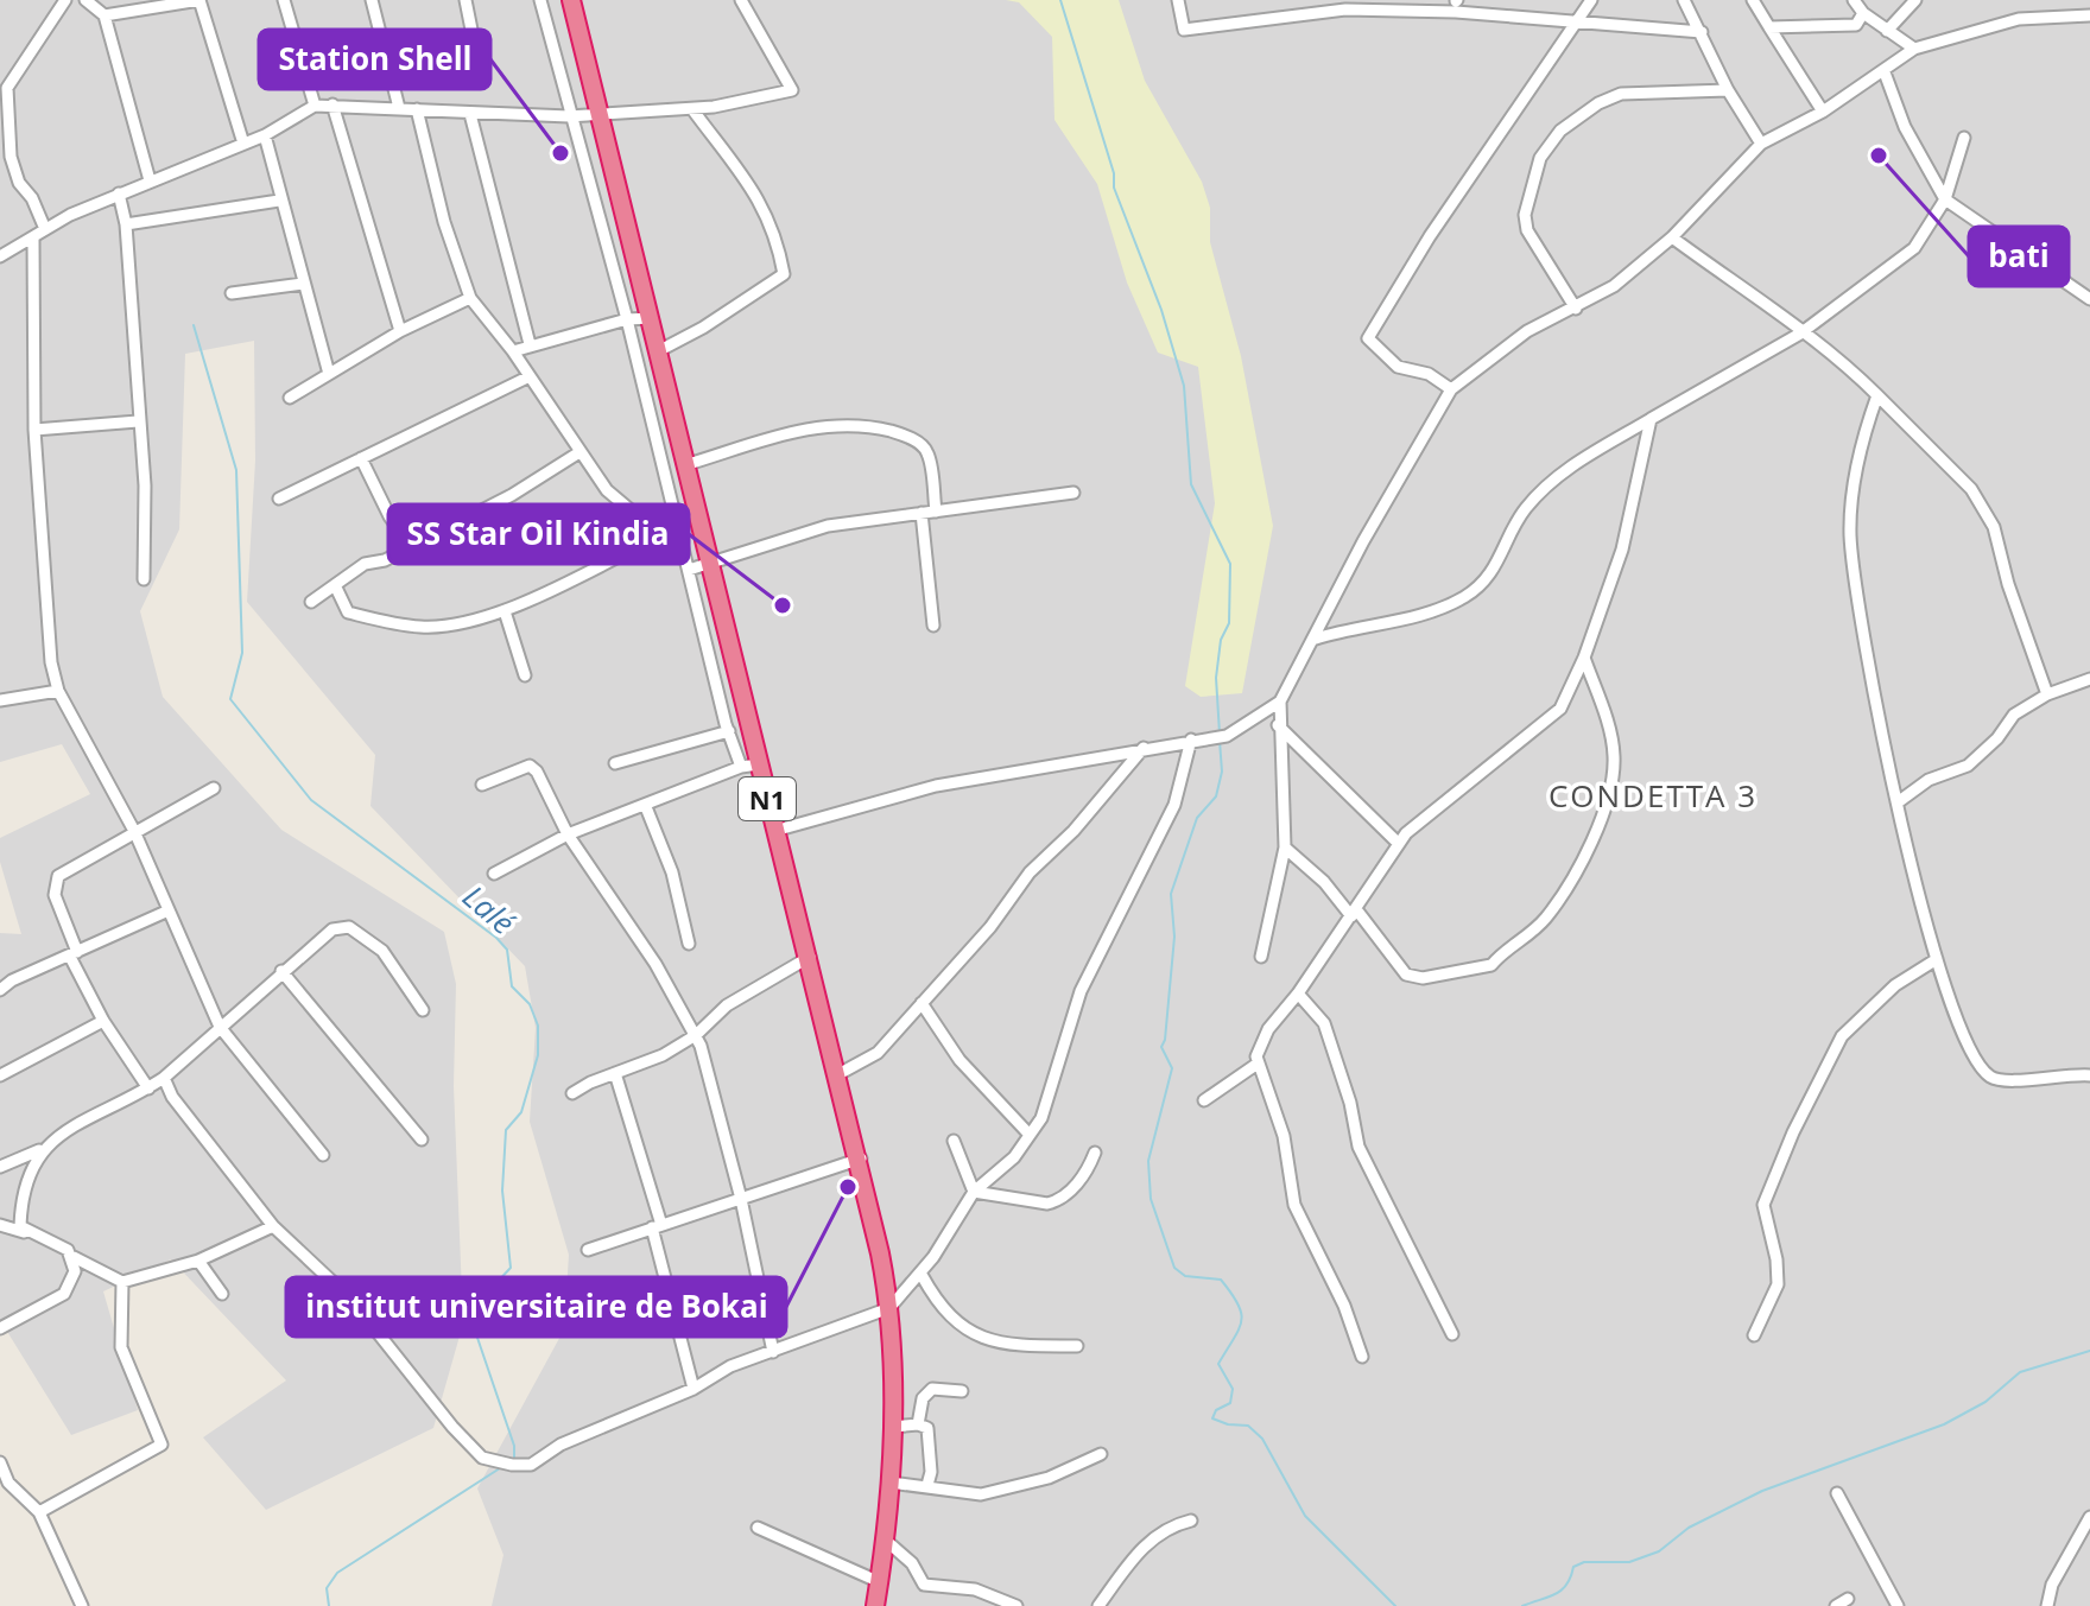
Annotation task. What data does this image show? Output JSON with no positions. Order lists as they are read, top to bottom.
{
  "streets": {
    "highway": ["N1"]
  },
  "districts": ["СONDETTA 3"],
  "water": ["Lalé"],
  "places": [
    "Station Shell",
    "bati",
    "SS Star Oil Kindia",
    "institut universitaire de Bokai"
  ]
}
